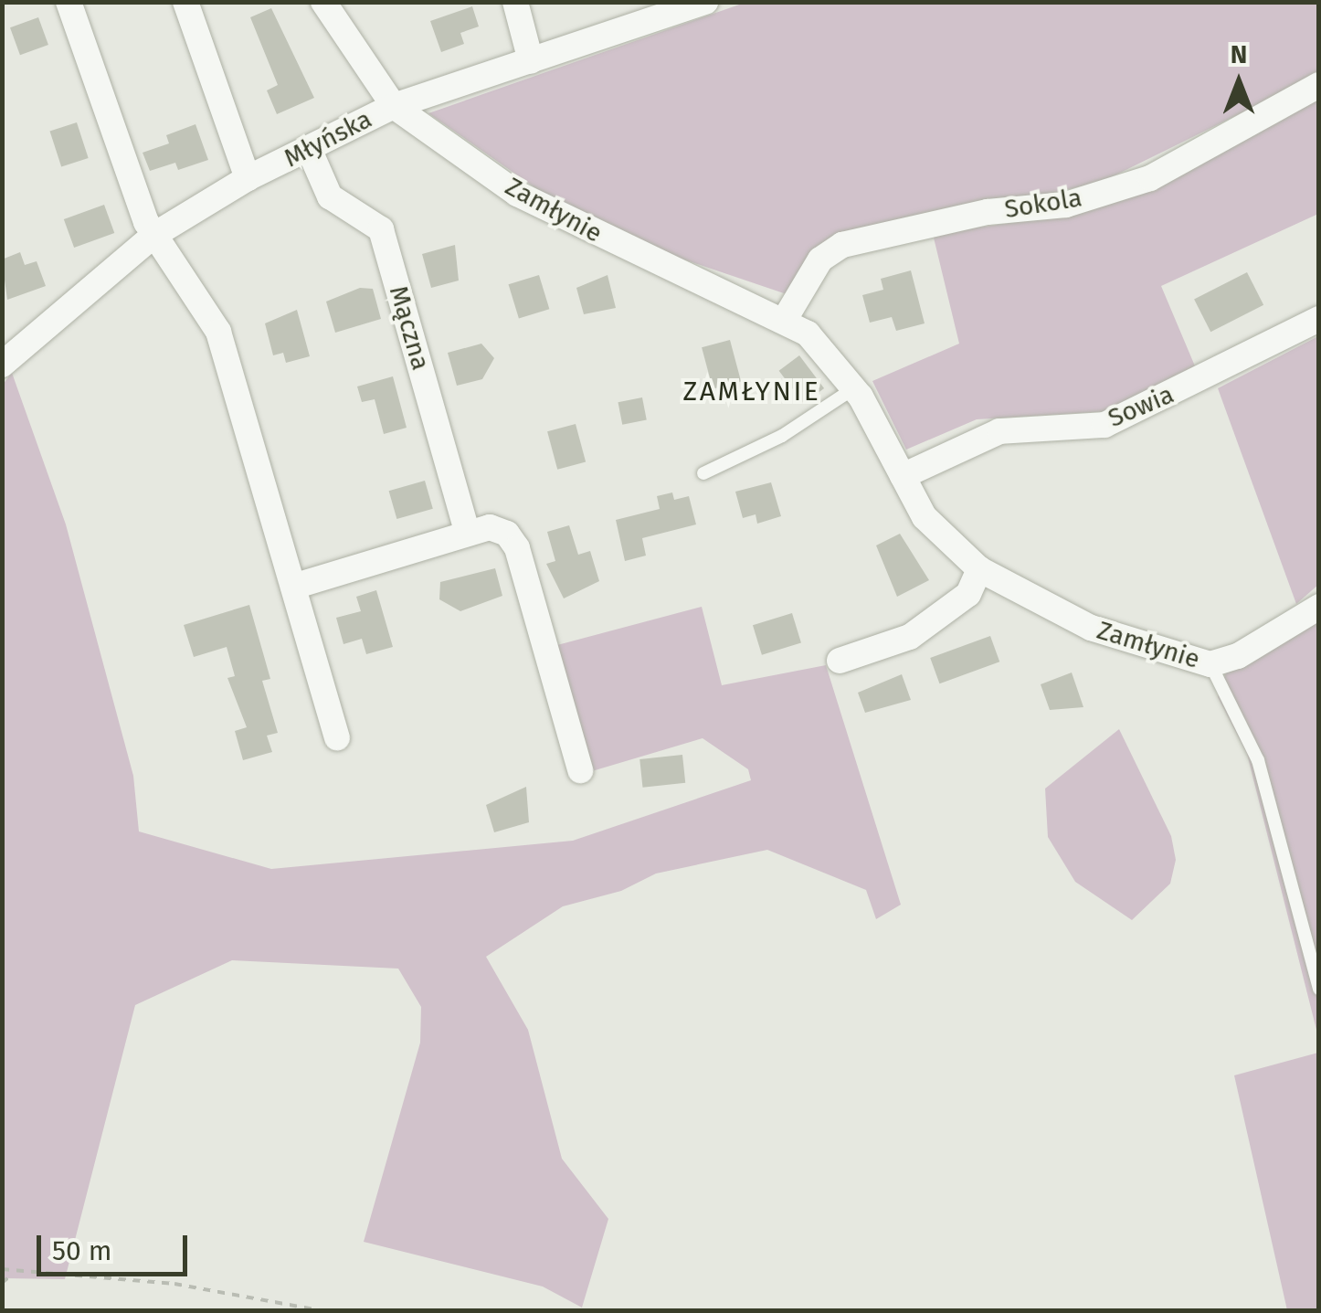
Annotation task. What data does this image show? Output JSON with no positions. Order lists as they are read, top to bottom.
{
  "streets": {
    "street": [
      "Młyńska",
      "Sokola",
      "Zamłynie",
      "Mączna",
      "Sowia"
    ]
  },
  "crossings": [
    ["Młyńska", "Zamłynie"],
    ["Młyńska", "Mączna"],
    ["Sokola", "Zamłynie"],
    ["Zamłynie", "Sowia"]
  ],
  "districts": ["ZAMŁYNIE"],
  "scale_bar": "50 m",
  "north": "top"
}
